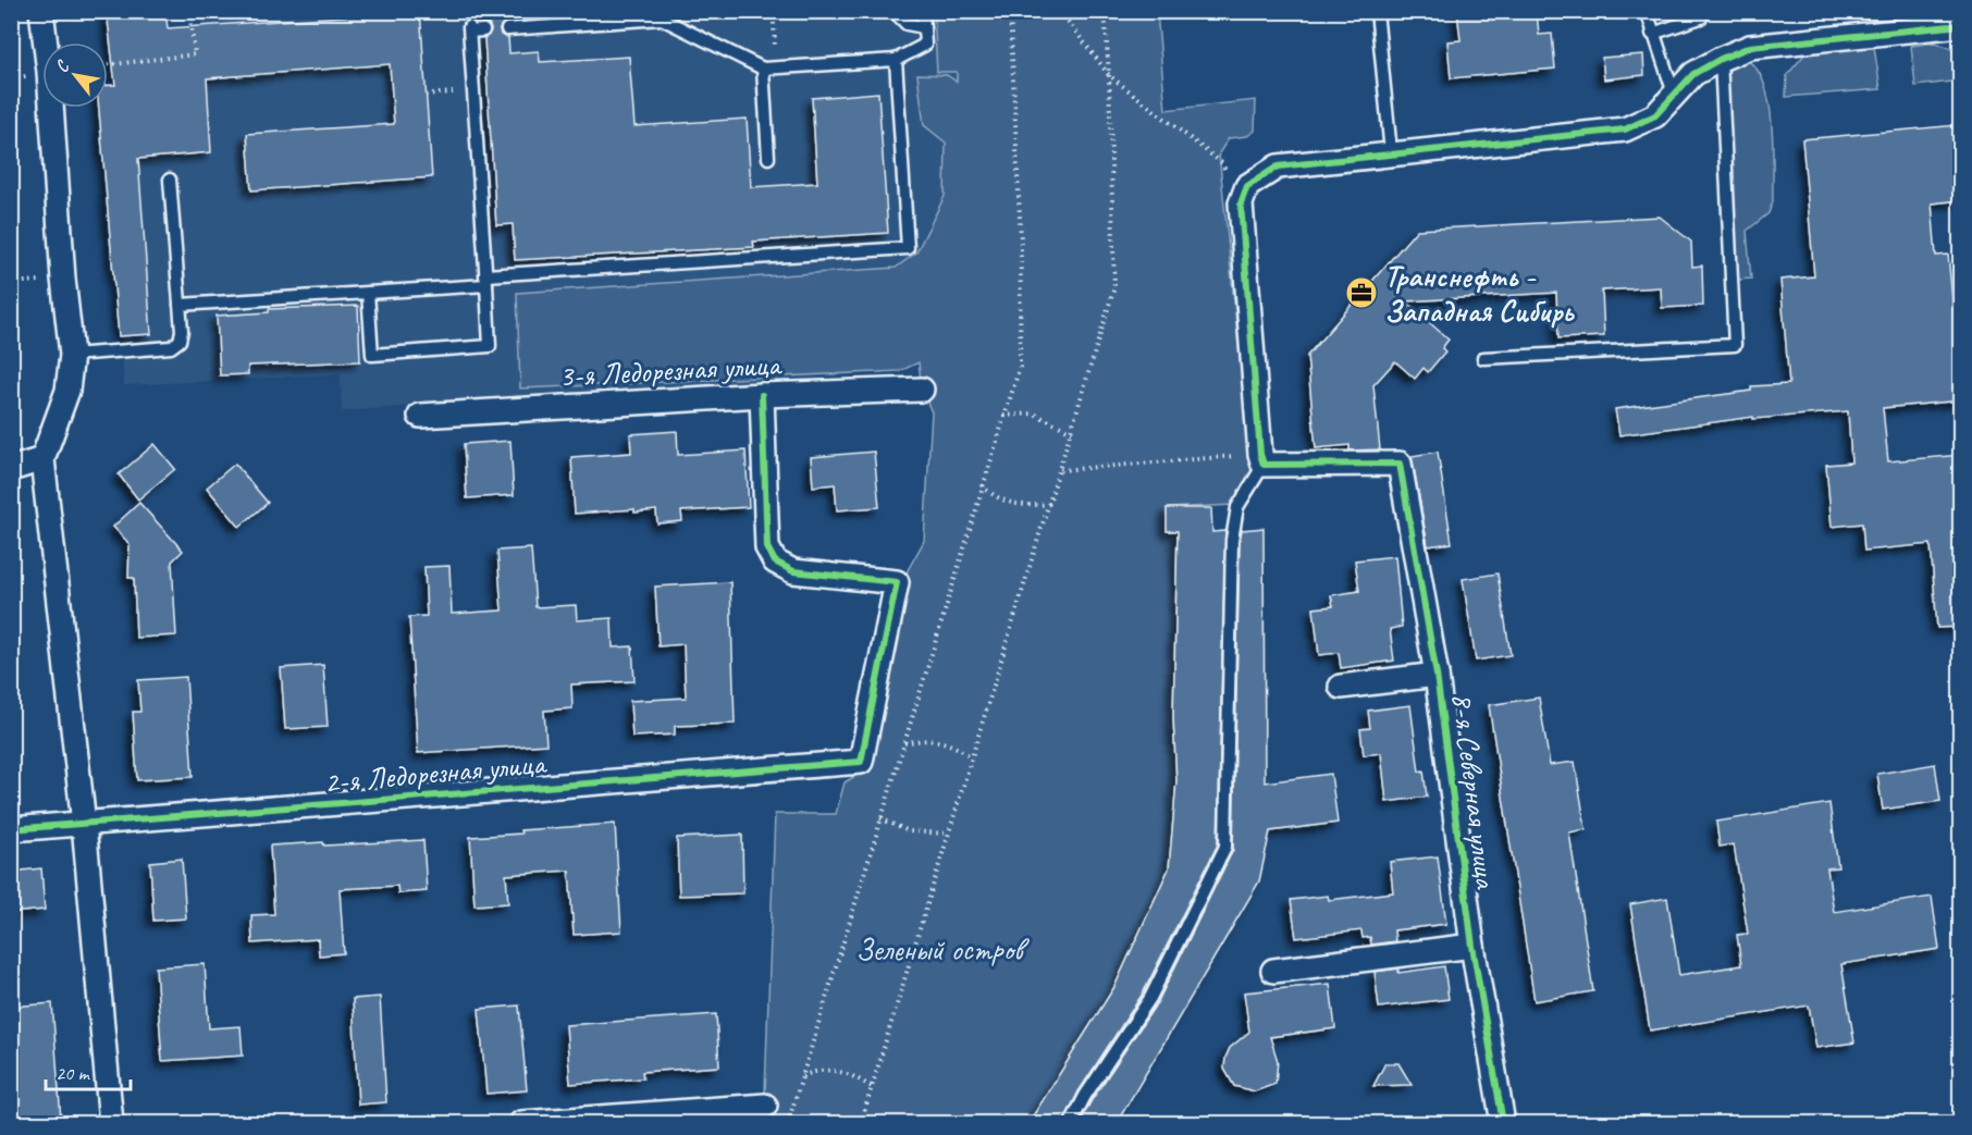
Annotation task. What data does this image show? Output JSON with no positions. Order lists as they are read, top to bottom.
{
  "streets": {
    "street": ["3-я Ледорезная улица", "2-я Ледорезная улица", "8-я Северная улица"]
  },
  "crossings": [
    ["3-я Ледорезная улица", "2-я Ледорезная улица"]
  ],
  "parks": ["Зеленый остров"],
  "places": {
    "office": ["Транснефть - Западная Сибирь"]
  },
  "scale_bar": "20 m",
  "north": "top left"
}
